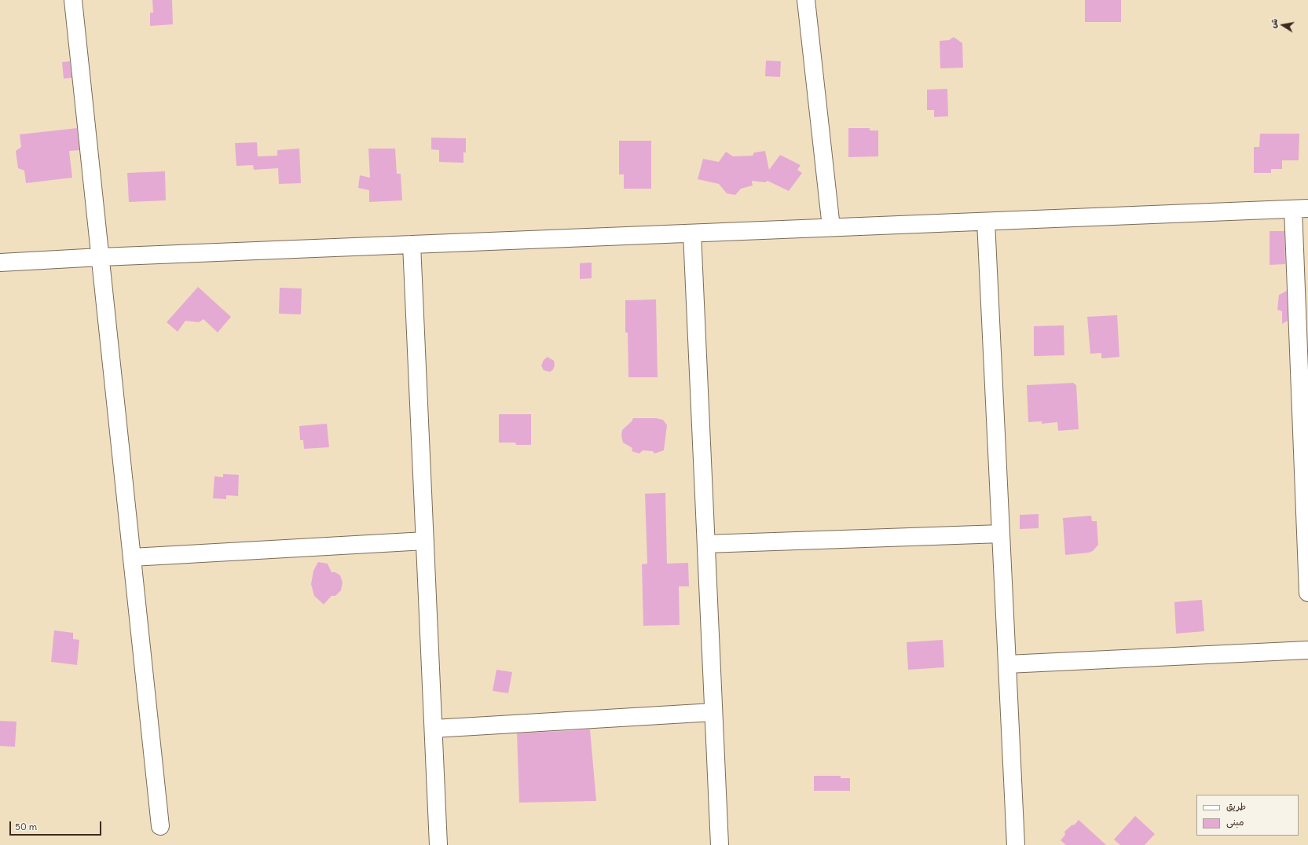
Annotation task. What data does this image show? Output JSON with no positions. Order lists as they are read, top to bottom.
{
  "legend": ["طريق", "مبنى"],
  "scale_bar": "50 m",
  "north": "left"
}
